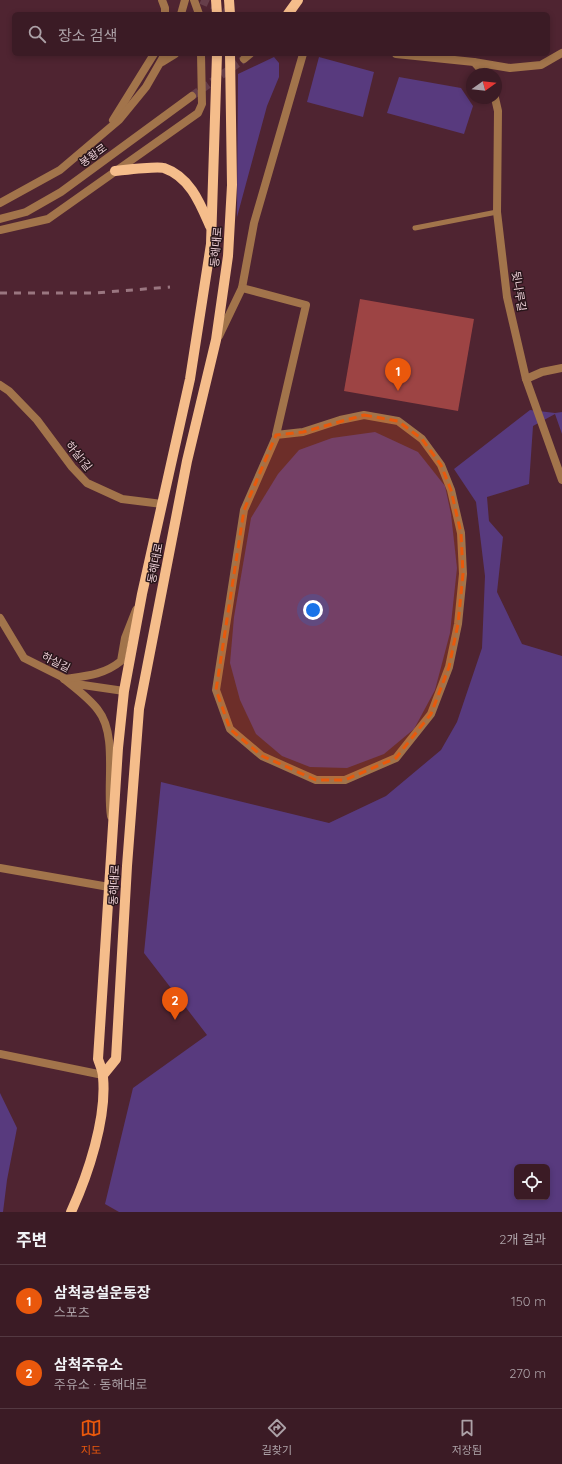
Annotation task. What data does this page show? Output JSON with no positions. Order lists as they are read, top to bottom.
{
  "streets": {
    "main road": ["동해대로"],
    "street": [
      "봉황로",
      "뒷나루길",
      "하실1길",
      "하실길"
    ]
  },
  "crossings": [
    ["동해대로", "하실1길"],
    ["동해대로", "하실길"]
  ],
  "north": "right",
  "page": {
    "search": "장소 검색",
    "pins": ["1", "2"],
    "heading": ["주변", "2개 결과"],
    "list": [
      {
        "mark": "1",
        "name": "삼척공설운동장",
        "note": "스포츠",
        "value": "150 m"
      },
      {
        "mark": "2",
        "name": "삼척주유소",
        "note": "주유소 · 동해대로",
        "value": "270 m"
      }
    ],
    "nav": ["지도", "길찾기", "저장됨"]
  }
}
